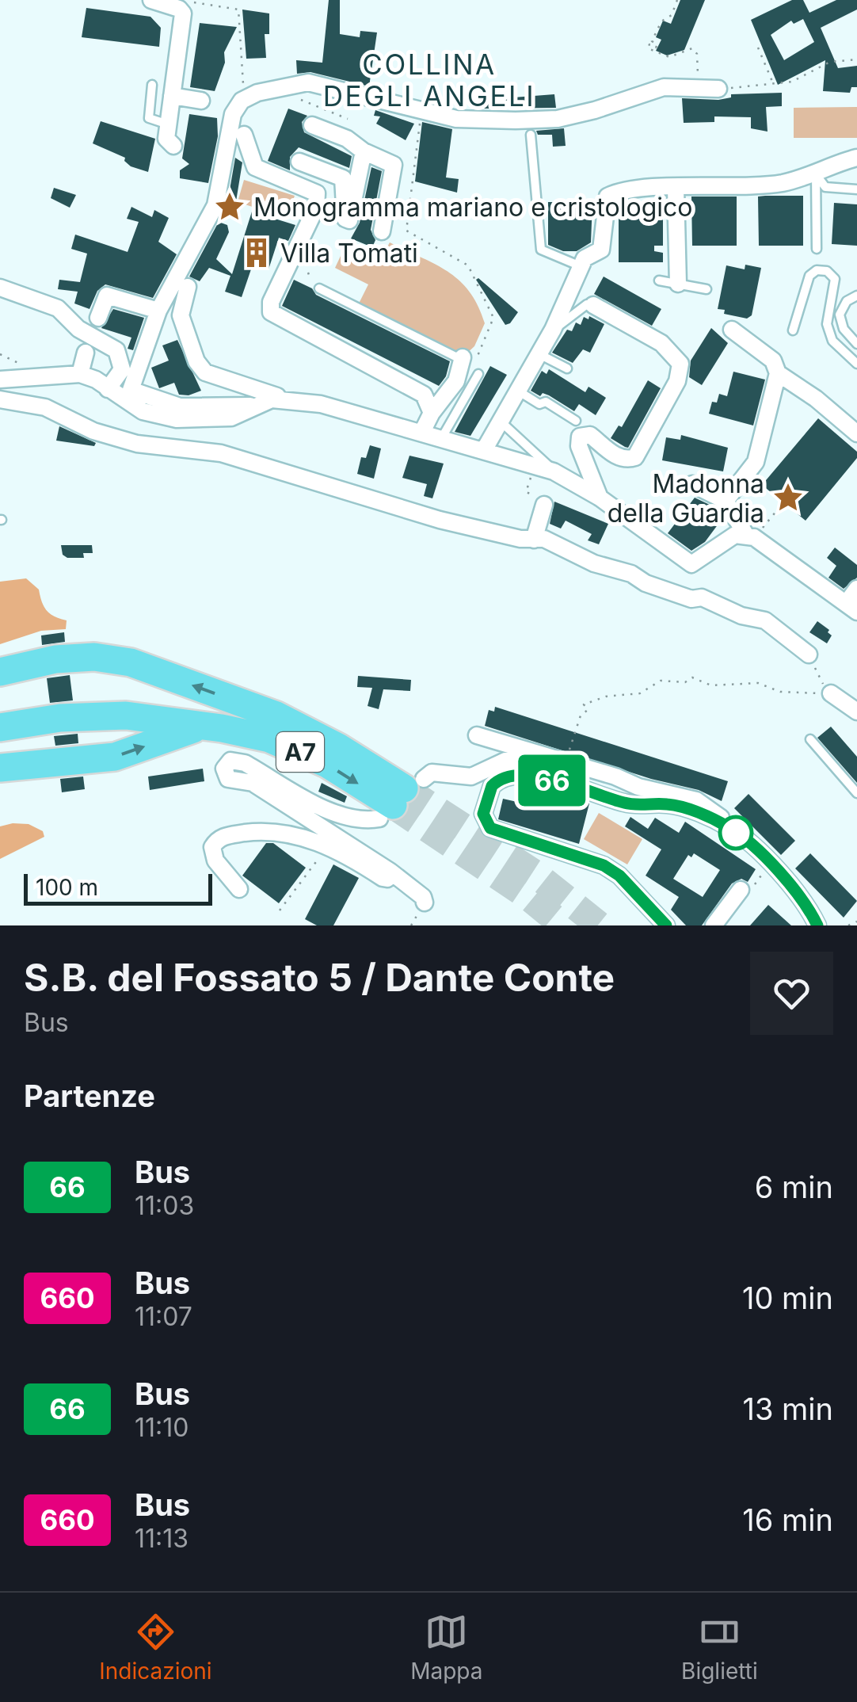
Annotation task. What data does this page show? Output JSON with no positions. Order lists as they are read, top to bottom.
{
  "streets": {
    "highway": ["A7"]
  },
  "districts": ["COLLINA DEGLI ANGELI"],
  "places": {
    "place": ["Monogramma mariano e cristologico", "Madonna della Guardia"],
    "building": ["Villa Tomati"]
  },
  "lines": ["bus line 66"],
  "scale_bar": "100 m",
  "page": {
    "on_map": "66",
    "scale": "100 m",
    "heading": [
      ["S.B. del Fossato 5 / Dante Conte", "Bus"],
      "Partenze"
    ],
    "list": [
      {
        "mark": "66",
        "name": "Bus",
        "note": "11:03",
        "value": "6 min"
      },
      {
        "mark": "660",
        "name": "Bus",
        "note": "11:07",
        "value": "10 min"
      },
      {
        "mark": "66",
        "name": "Bus",
        "note": "11:10",
        "value": "13 min"
      },
      {
        "mark": "660",
        "name": "Bus",
        "note": "11:13",
        "value": "16 min"
      }
    ],
    "tabs": ["Indicazioni", "Mappa", "Biglietti"]
  }
}
